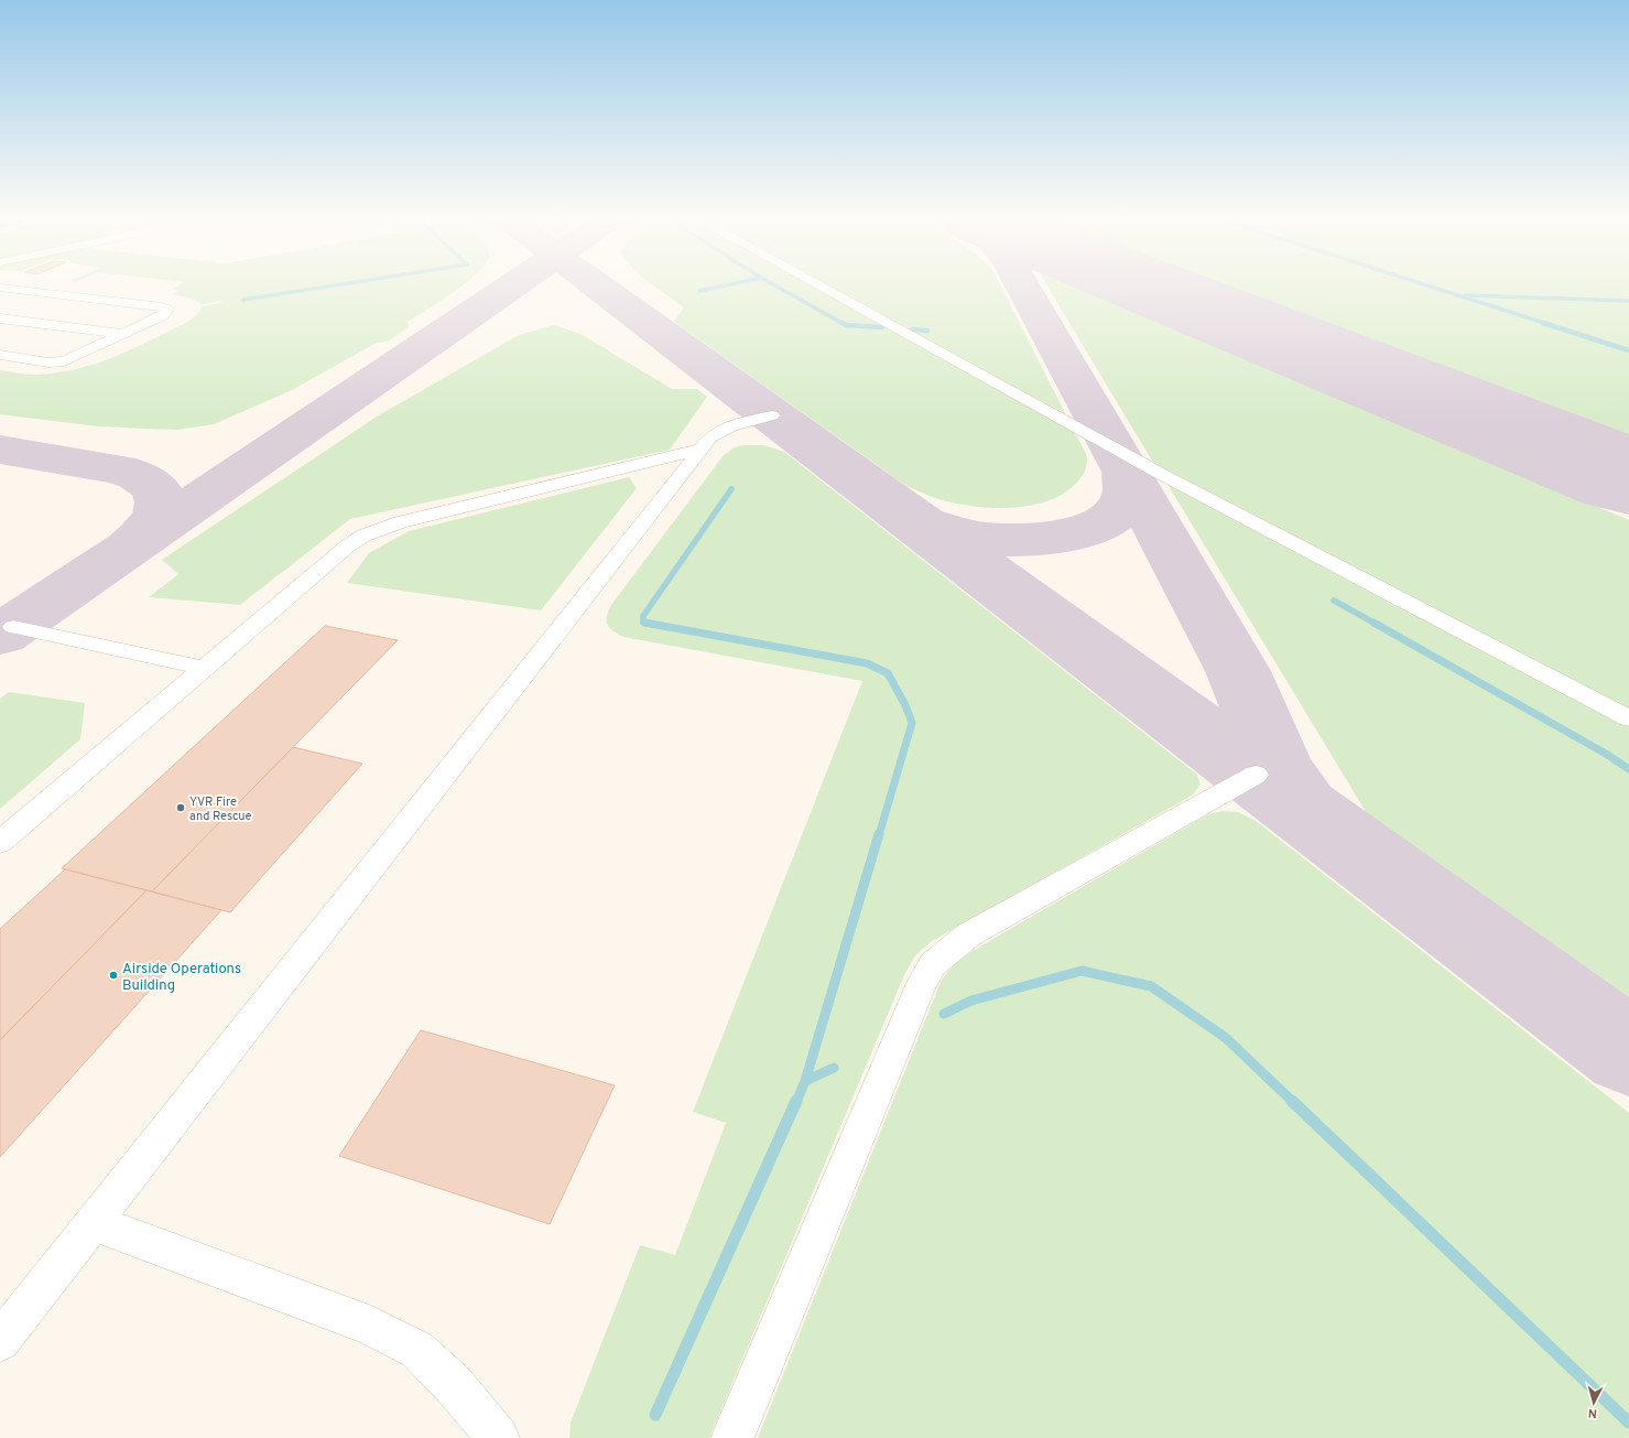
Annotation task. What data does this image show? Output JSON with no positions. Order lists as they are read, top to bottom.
{
  "places": ["YVR Fire and Rescue", "Airside Operations Building"],
  "north": "bottom"
}
